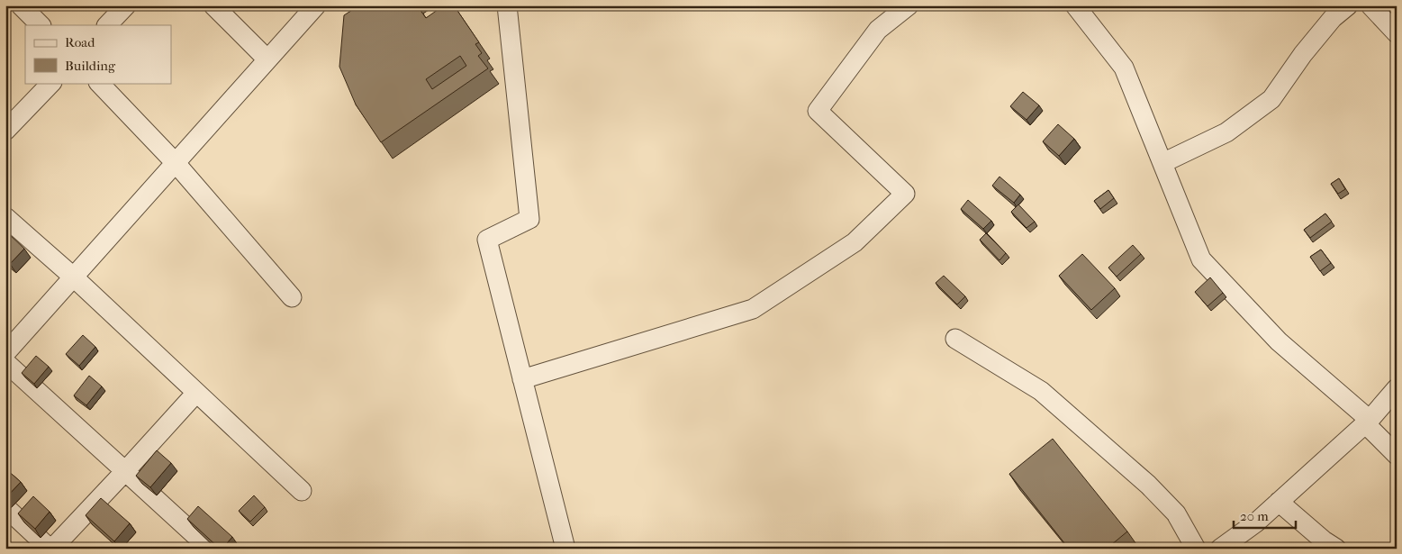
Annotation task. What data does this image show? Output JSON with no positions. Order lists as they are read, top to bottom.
{
  "legend": ["Road", "Building"],
  "scale_bar": "20 m"
}
